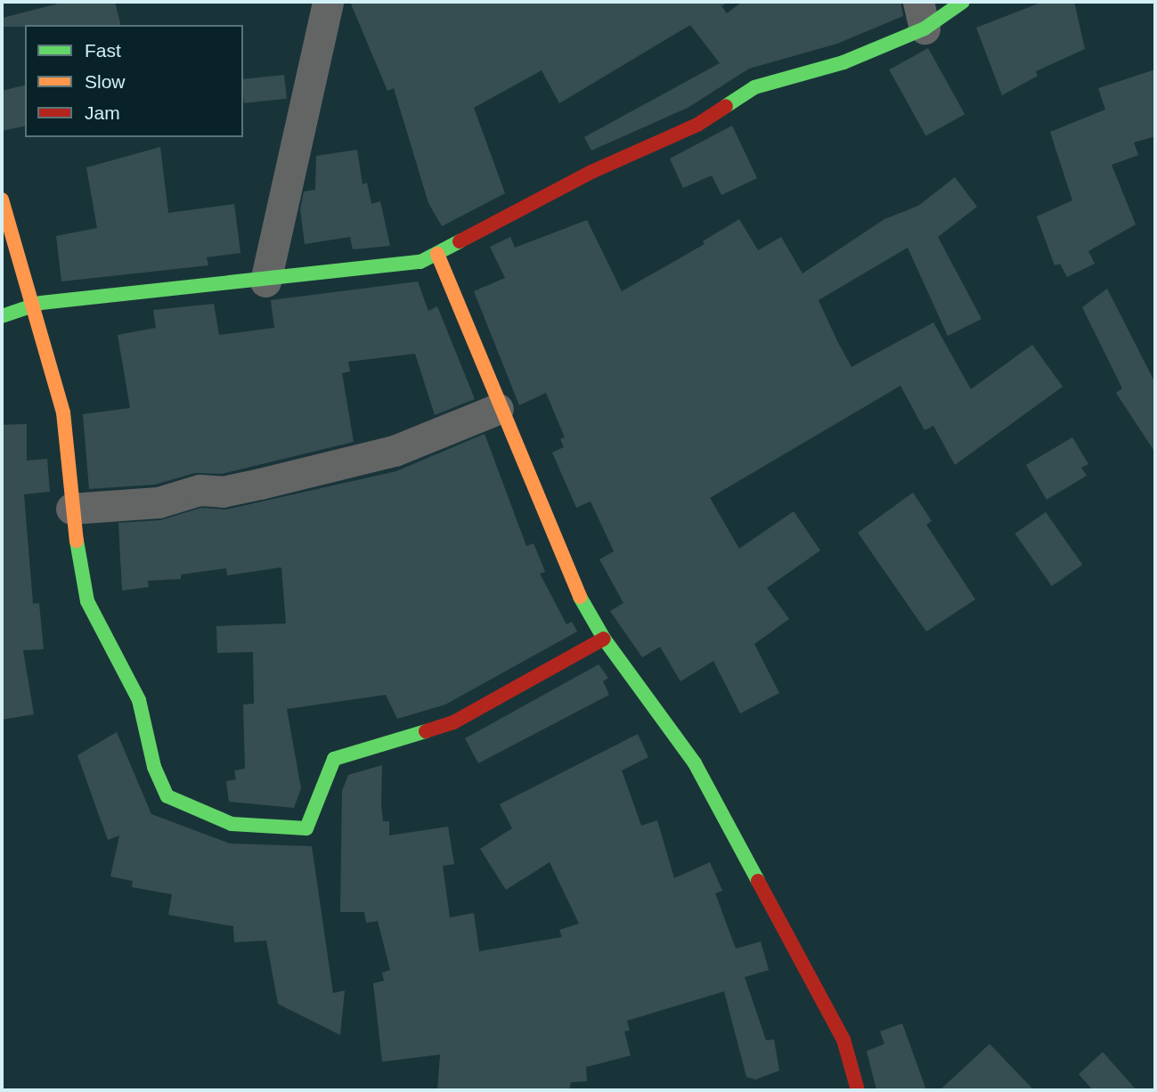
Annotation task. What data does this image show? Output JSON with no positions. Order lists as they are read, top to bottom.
{
  "legend": ["Fast", "Slow", "Jam"]
}
